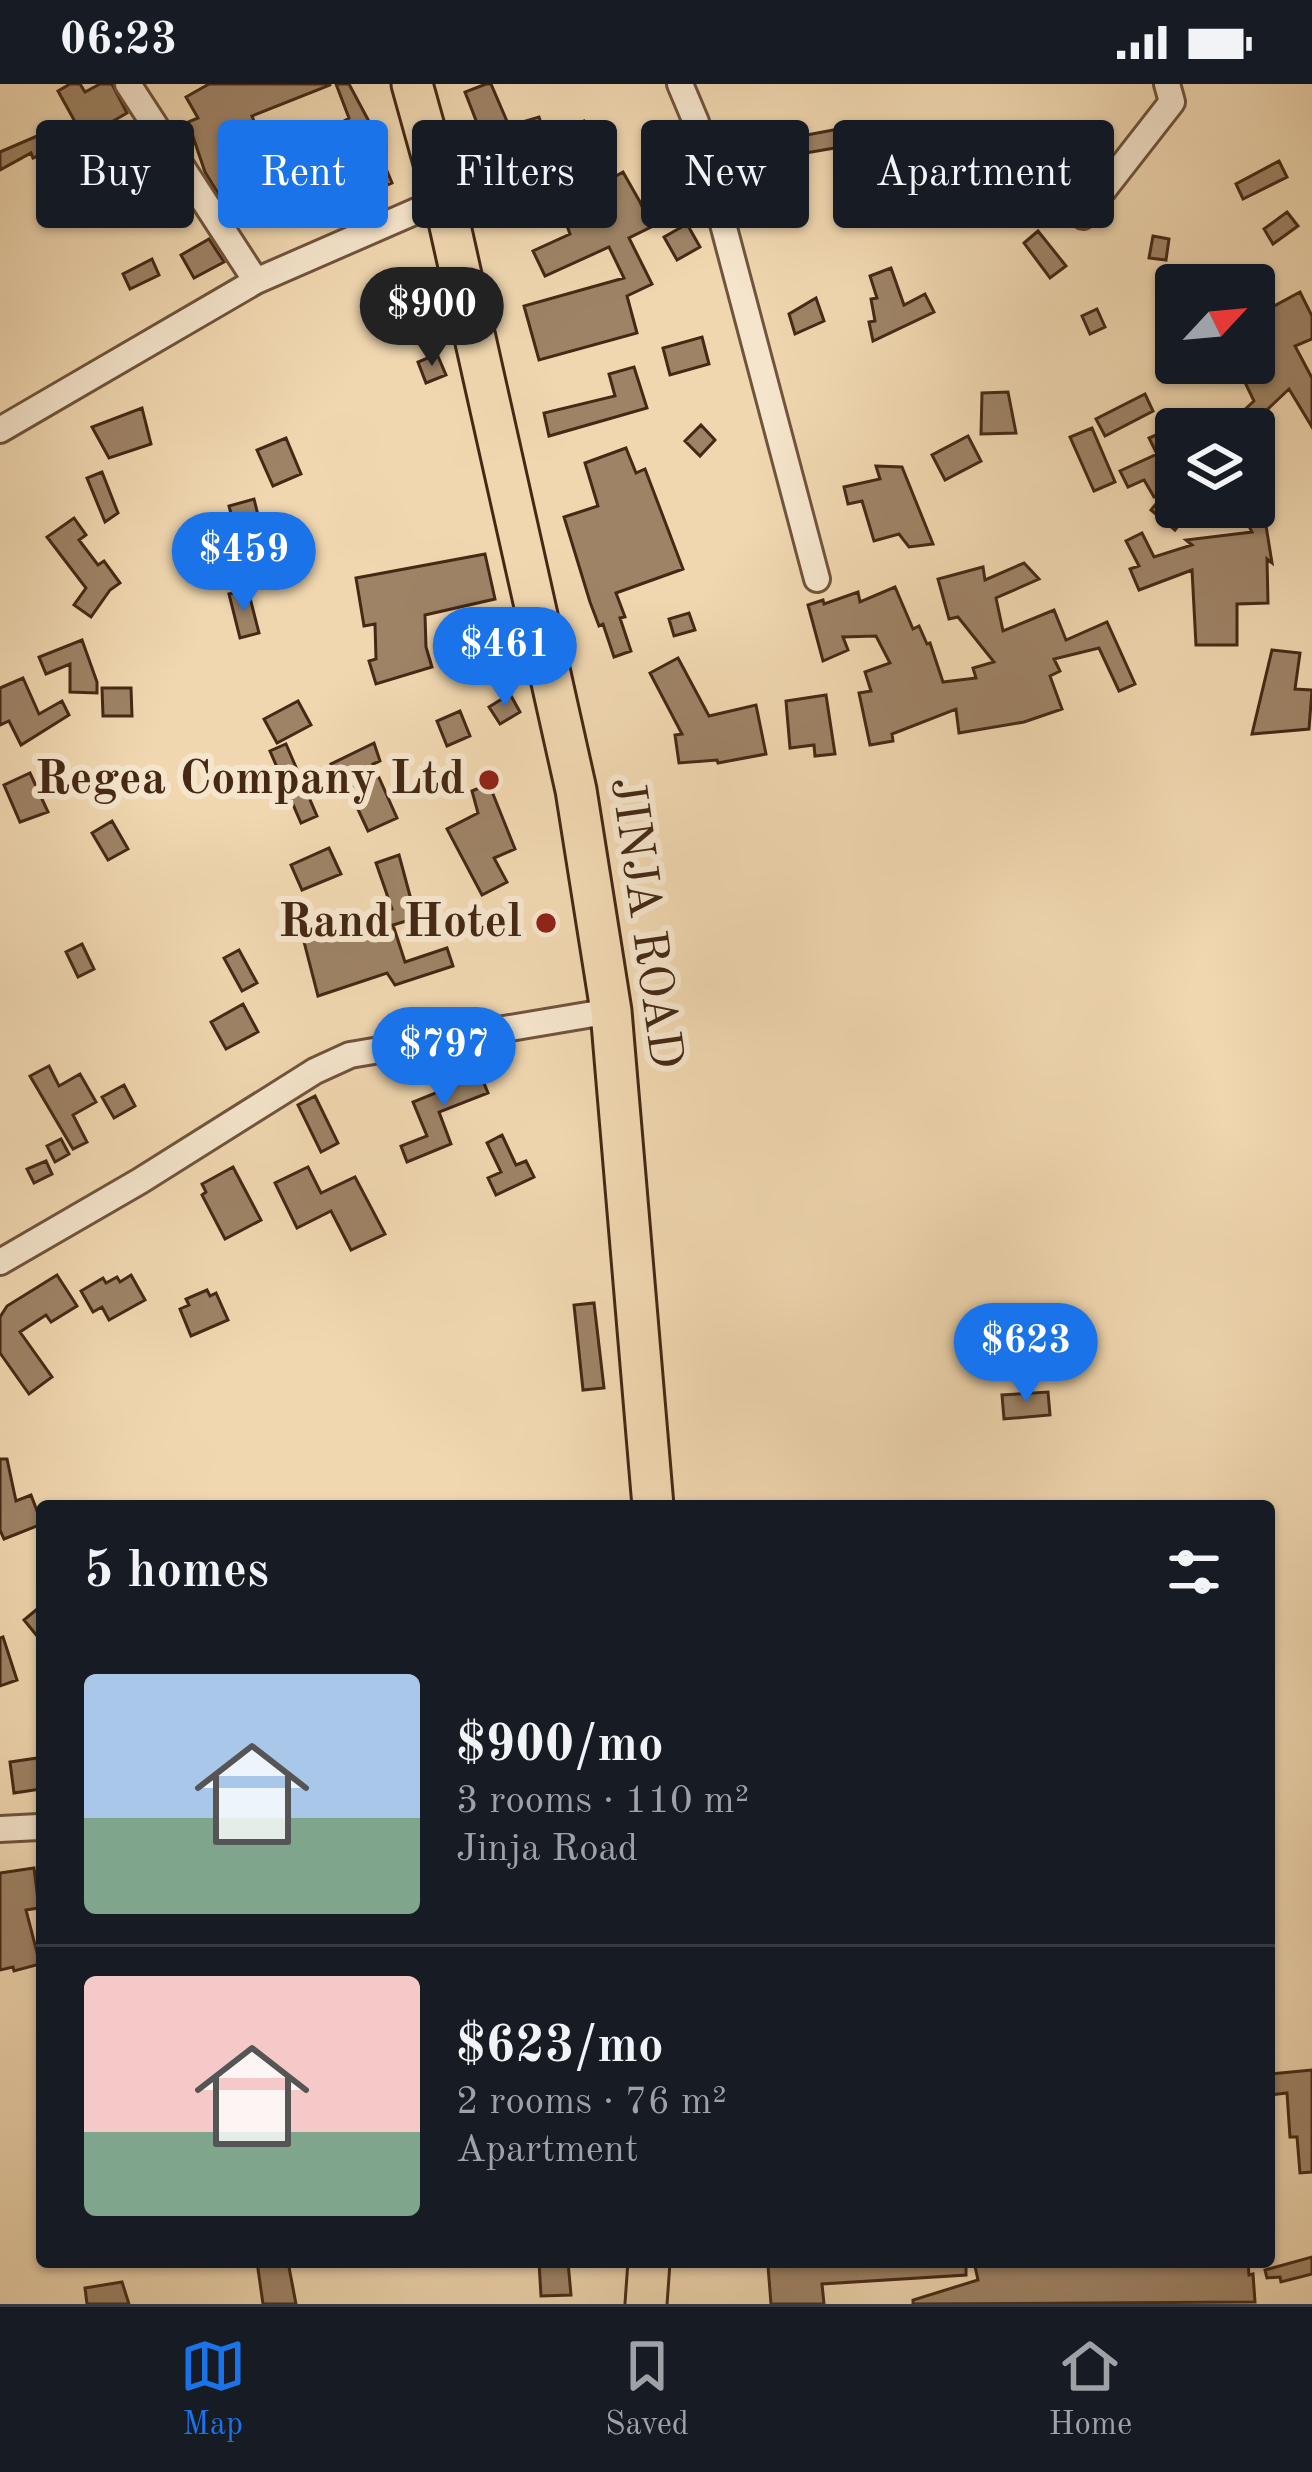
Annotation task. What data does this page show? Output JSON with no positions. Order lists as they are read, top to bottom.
{
  "streets": {
    "main road": ["JINJA ROAD"]
  },
  "places": ["Regea Company Ltd", "Rand Hotel"],
  "north": "top right",
  "page": {
    "status": "06:23",
    "chip": [
      "Buy",
      "Rent",
      "Filters",
      "New",
      "Apartment"
    ],
    "price": [
      "$900",
      "$459",
      "$461",
      "$797",
      "$623"
    ],
    "heading": "5 homes",
    "list": [
      {
        "name": "$900/mo",
        "note": "3 rooms · 110 m² · Jinja Road"
      },
      {
        "name": "$623/mo",
        "note": "2 rooms · 76 m² · Apartment"
      }
    ],
    "tabs": ["Map", "Saved", "Home"]
  }
}
